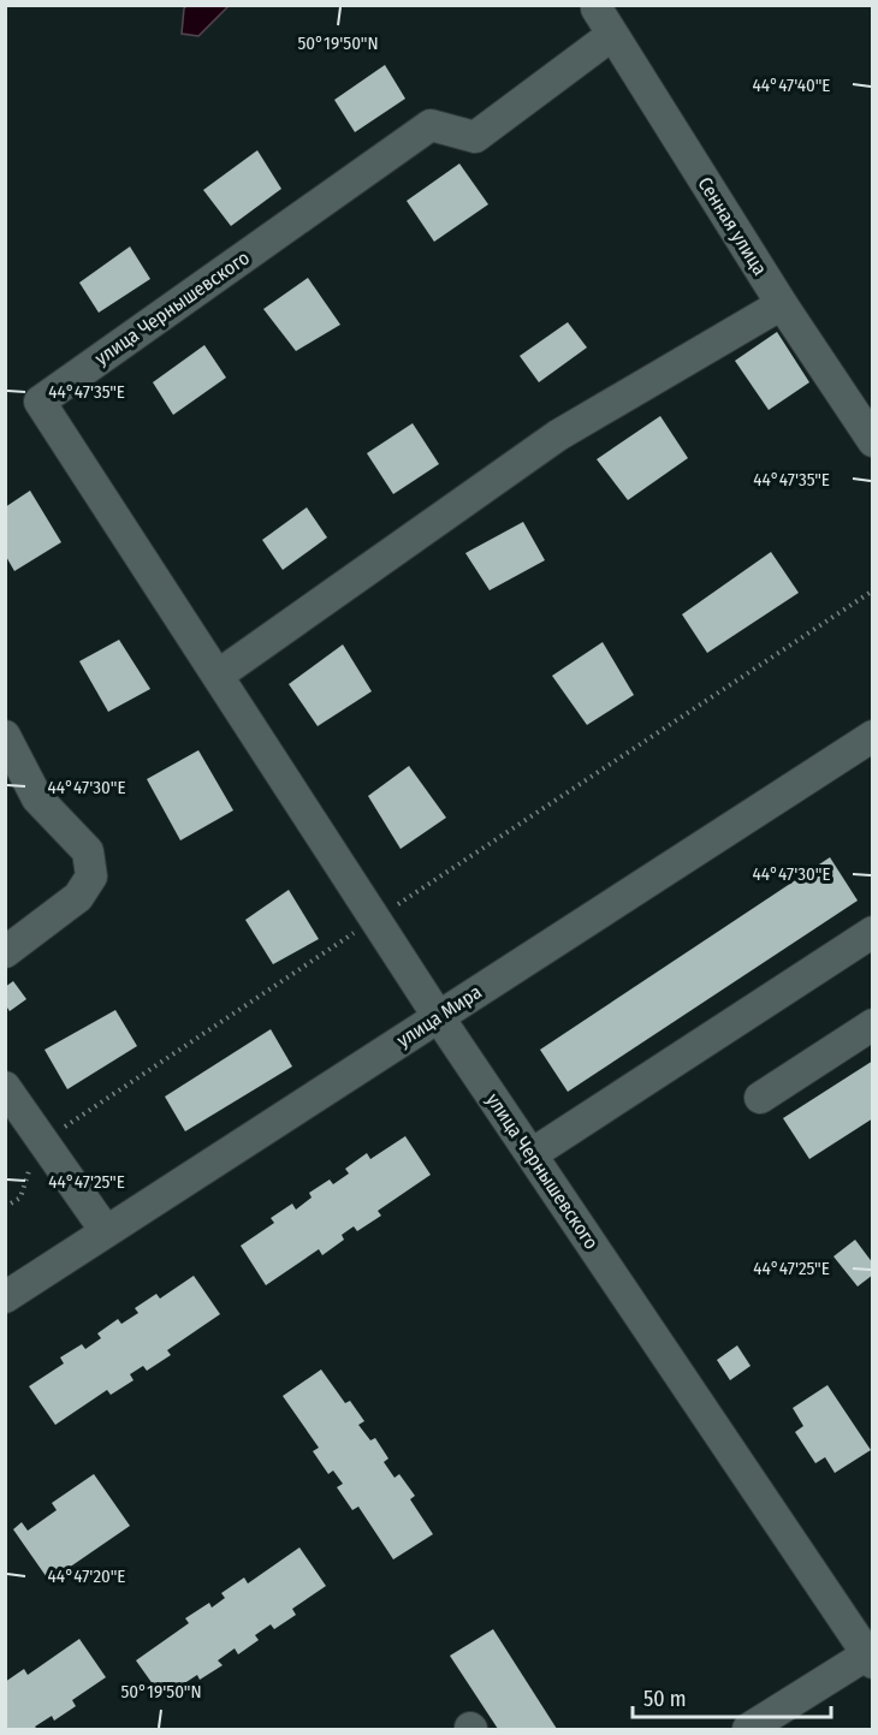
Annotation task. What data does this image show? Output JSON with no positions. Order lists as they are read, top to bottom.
{
  "streets": {
    "street": ["Сенная улица", "улица Чернышевского", "улица Мира"]
  },
  "crossings": [
    ["Сенная улица", "улица Чернышевского"],
    ["улица Чернышевского", "улица Мира"]
  ],
  "scale_bar": "50 m",
  "coordinates": [
    "50°19'50\"N",
    "44°47'40\"E",
    "44°47'35\"E",
    "44°47'30\"E",
    "44°47'25\"E",
    "44°47'20\"E"
  ]
}
